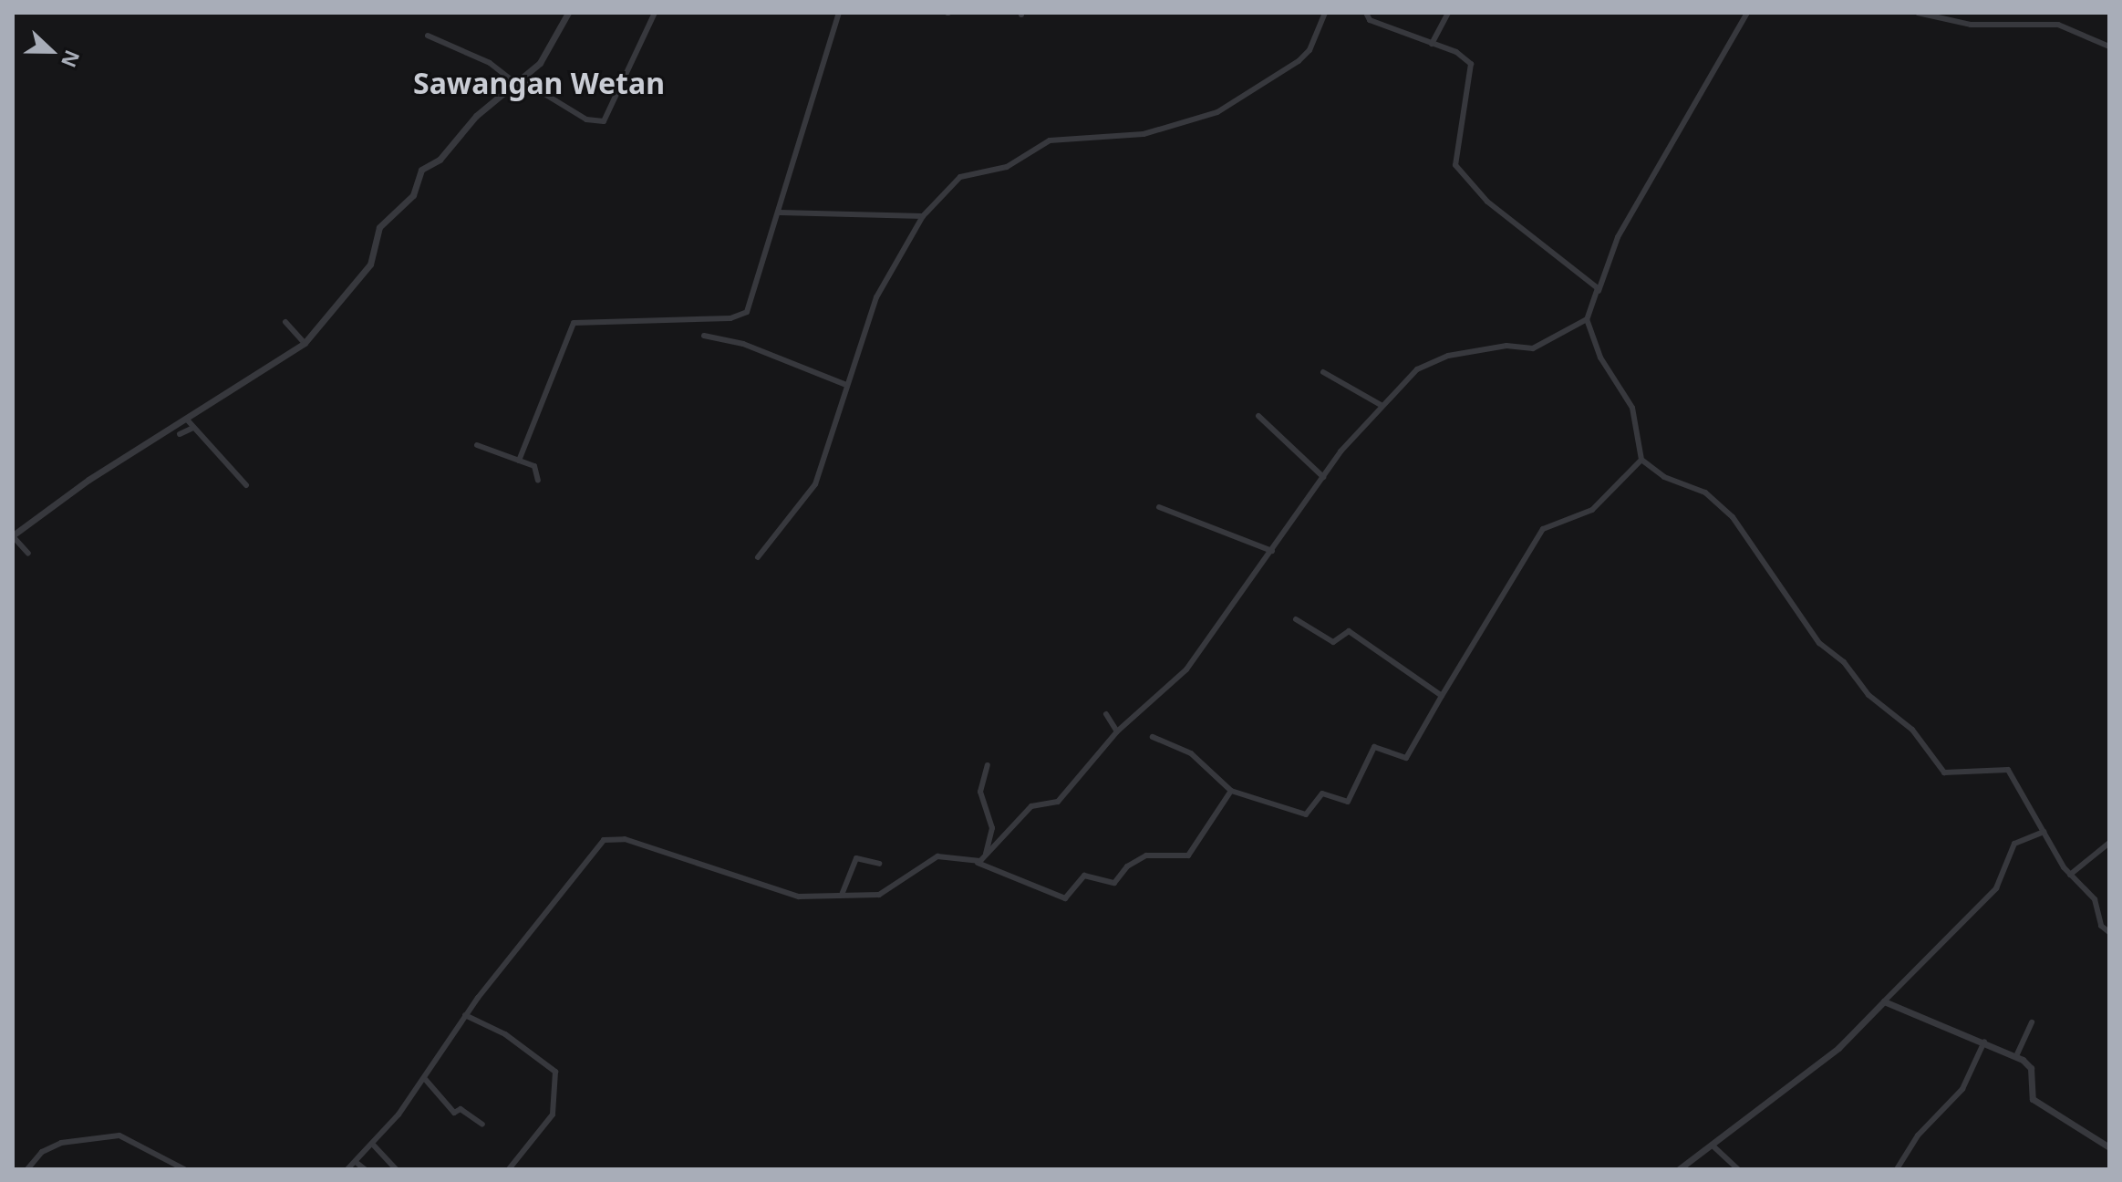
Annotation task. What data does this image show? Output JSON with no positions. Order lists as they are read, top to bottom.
{
  "districts": ["Sawangan Wetan"],
  "north": "right"
}
